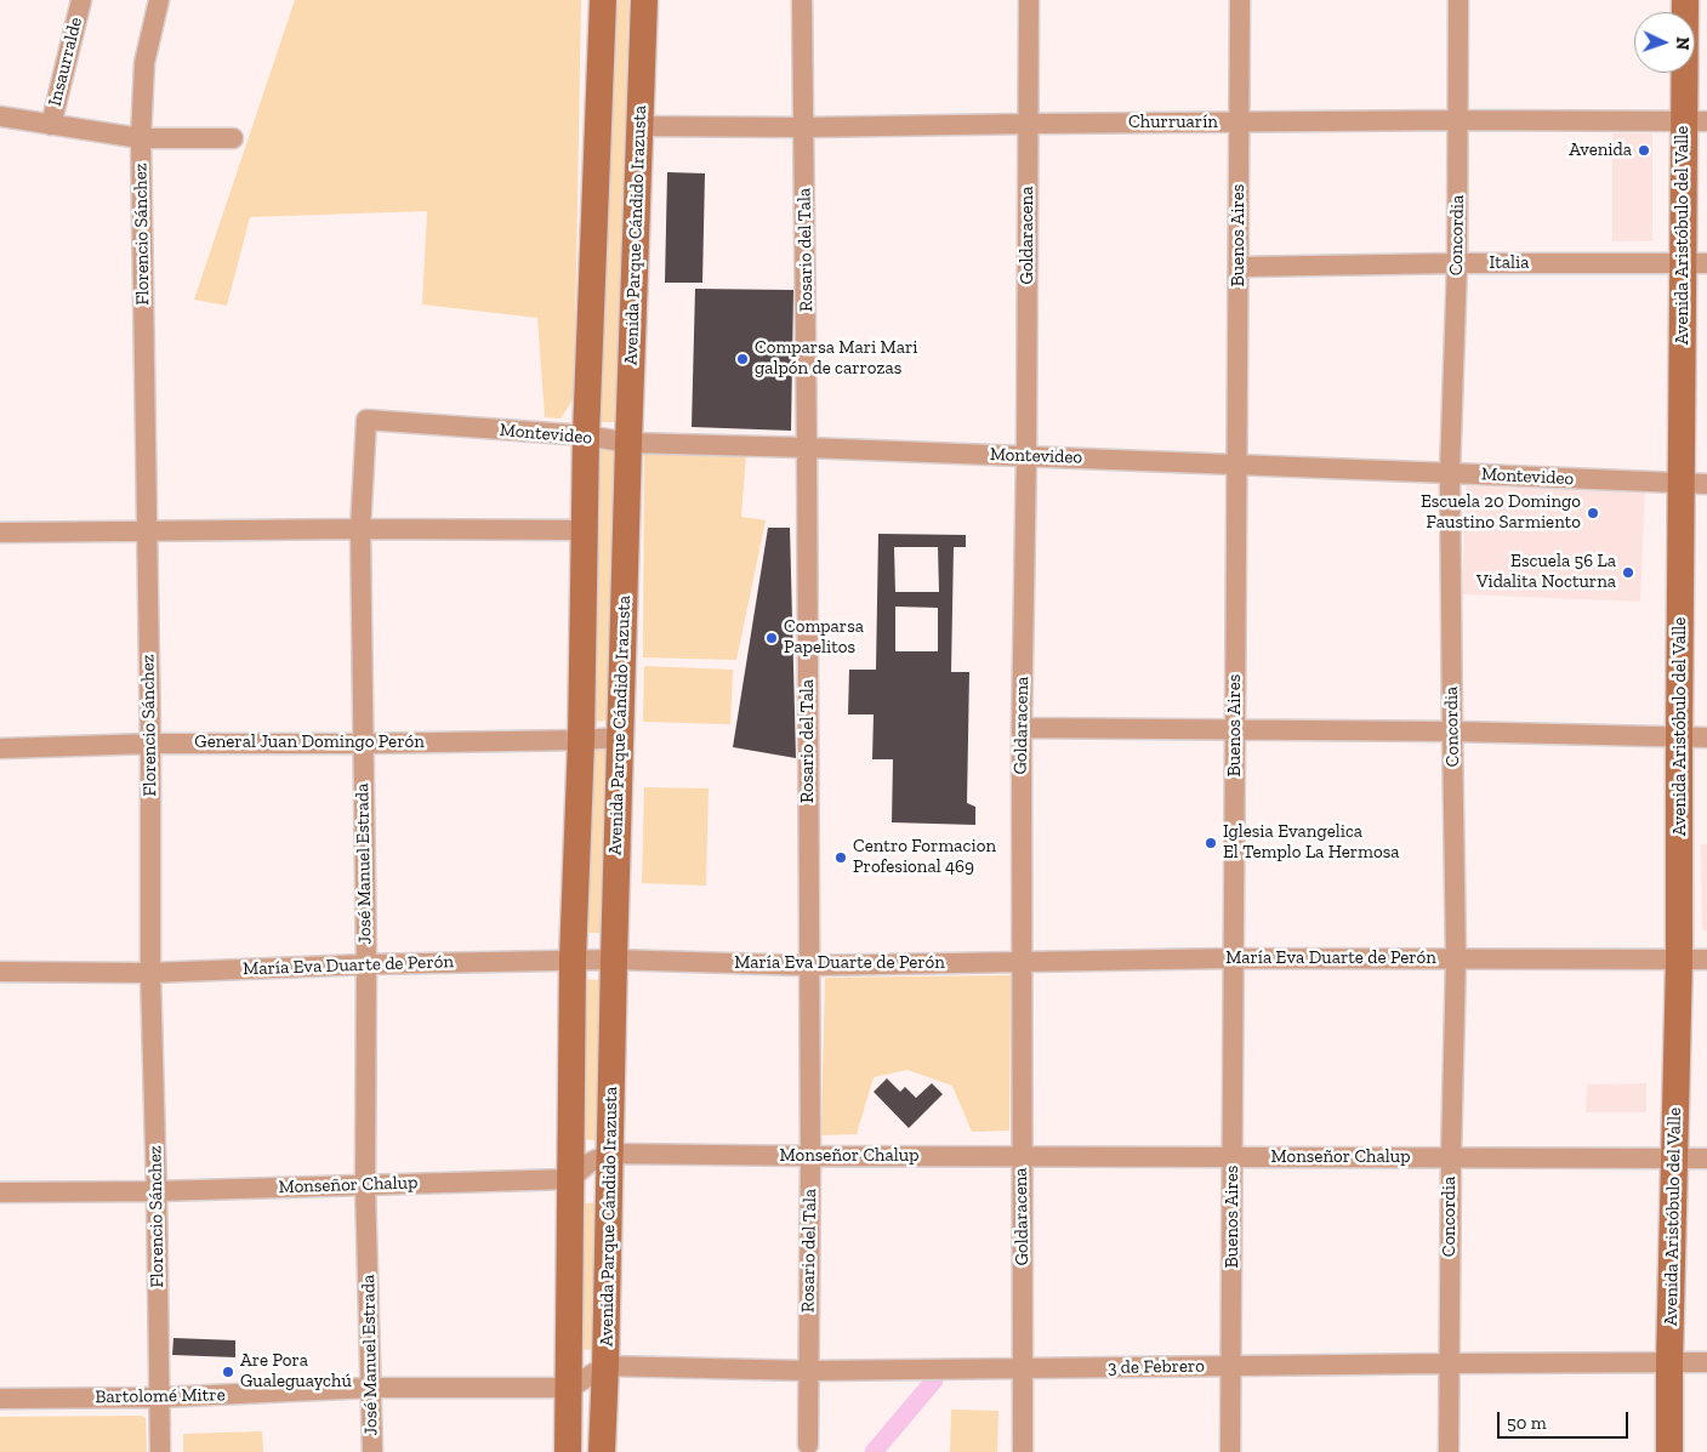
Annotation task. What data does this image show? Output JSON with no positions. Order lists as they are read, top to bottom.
{
  "streets": {
    "main road": ["Avenida Parque Cándido Irazusta", "Avenida Aristóbulo del Valle"],
    "street": [
      "Insaurralde",
      "Churruarín",
      "Florencio Sánchez",
      "Goldaracena",
      "Buenos Aires",
      "Concordia",
      "Rosario del Tala",
      "Italia",
      "Montevideo",
      "General Juan Domingo Perón",
      "José Manuel Estrada",
      "María Eva Duarte de Perón",
      "Monseñor Chalup",
      "3 de Febrero",
      "Bartolomé Mitre"
    ]
  },
  "crossings": [
    ["Churruarín", "Avenida Parque Cándido Irazusta"],
    ["Churruarín", "Goldaracena"],
    ["Churruarín", "Buenos Aires"],
    ["Churruarín", "Concordia"],
    ["Churruarín", "Avenida Aristóbulo del Valle"],
    ["Churruarín", "Rosario del Tala"],
    ["Florencio Sánchez", "General Juan Domingo Perón"],
    ["Florencio Sánchez", "María Eva Duarte de Perón"],
    ["Florencio Sánchez", "Monseñor Chalup"],
    ["Florencio Sánchez", "Bartolomé Mitre"],
    ["Avenida Parque Cándido Irazusta", "Montevideo"],
    ["Avenida Parque Cándido Irazusta", "General Juan Domingo Perón"],
    ["Avenida Parque Cándido Irazusta", "María Eva Duarte de Perón"],
    ["Avenida Parque Cándido Irazusta", "Monseñor Chalup"],
    ["Avenida Parque Cándido Irazusta", "3 de Febrero"],
    ["Avenida Parque Cándido Irazusta", "Bartolomé Mitre"],
    ["Goldaracena", "Montevideo"],
    ["Goldaracena", "María Eva Duarte de Perón"],
    ["Goldaracena", "Monseñor Chalup"],
    ["Goldaracena", "3 de Febrero"],
    ["Buenos Aires", "Italia"],
    ["Buenos Aires", "Montevideo"],
    ["Buenos Aires", "María Eva Duarte de Perón"],
    ["Buenos Aires", "Monseñor Chalup"],
    ["Buenos Aires", "3 de Febrero"],
    ["Concordia", "Italia"],
    ["Concordia", "Montevideo"],
    ["Concordia", "María Eva Duarte de Perón"],
    ["Concordia", "Monseñor Chalup"],
    ["Concordia", "3 de Febrero"],
    ["Avenida Aristóbulo del Valle", "Italia"],
    ["Avenida Aristóbulo del Valle", "Montevideo"],
    ["Avenida Aristóbulo del Valle", "María Eva Duarte de Perón"],
    ["Avenida Aristóbulo del Valle", "Monseñor Chalup"],
    ["Avenida Aristóbulo del Valle", "3 de Febrero"],
    ["Rosario del Tala", "Montevideo"],
    ["Rosario del Tala", "María Eva Duarte de Perón"],
    ["Rosario del Tala", "Monseñor Chalup"],
    ["Rosario del Tala", "3 de Febrero"],
    ["Montevideo", "José Manuel Estrada"],
    ["General Juan Domingo Perón", "José Manuel Estrada"],
    ["José Manuel Estrada", "María Eva Duarte de Perón"],
    ["José Manuel Estrada", "Monseñor Chalup"],
    ["José Manuel Estrada", "Bartolomé Mitre"]
  ],
  "places": [
    "Avenida",
    "Comparsa Mari Mari galpón de carrozas",
    "Escuela 20 Domingo Faustino Sarmiento",
    "Escuela 56 La Vidalita Nocturna",
    "Comparsa Papelitos",
    "Iglesia Evangelica El Templo La Hermosa",
    "Centro Formacion Profesional 469",
    "Are Pora Gualeguaychú"
  ],
  "scale_bar": "50 m",
  "north": "right"
}
